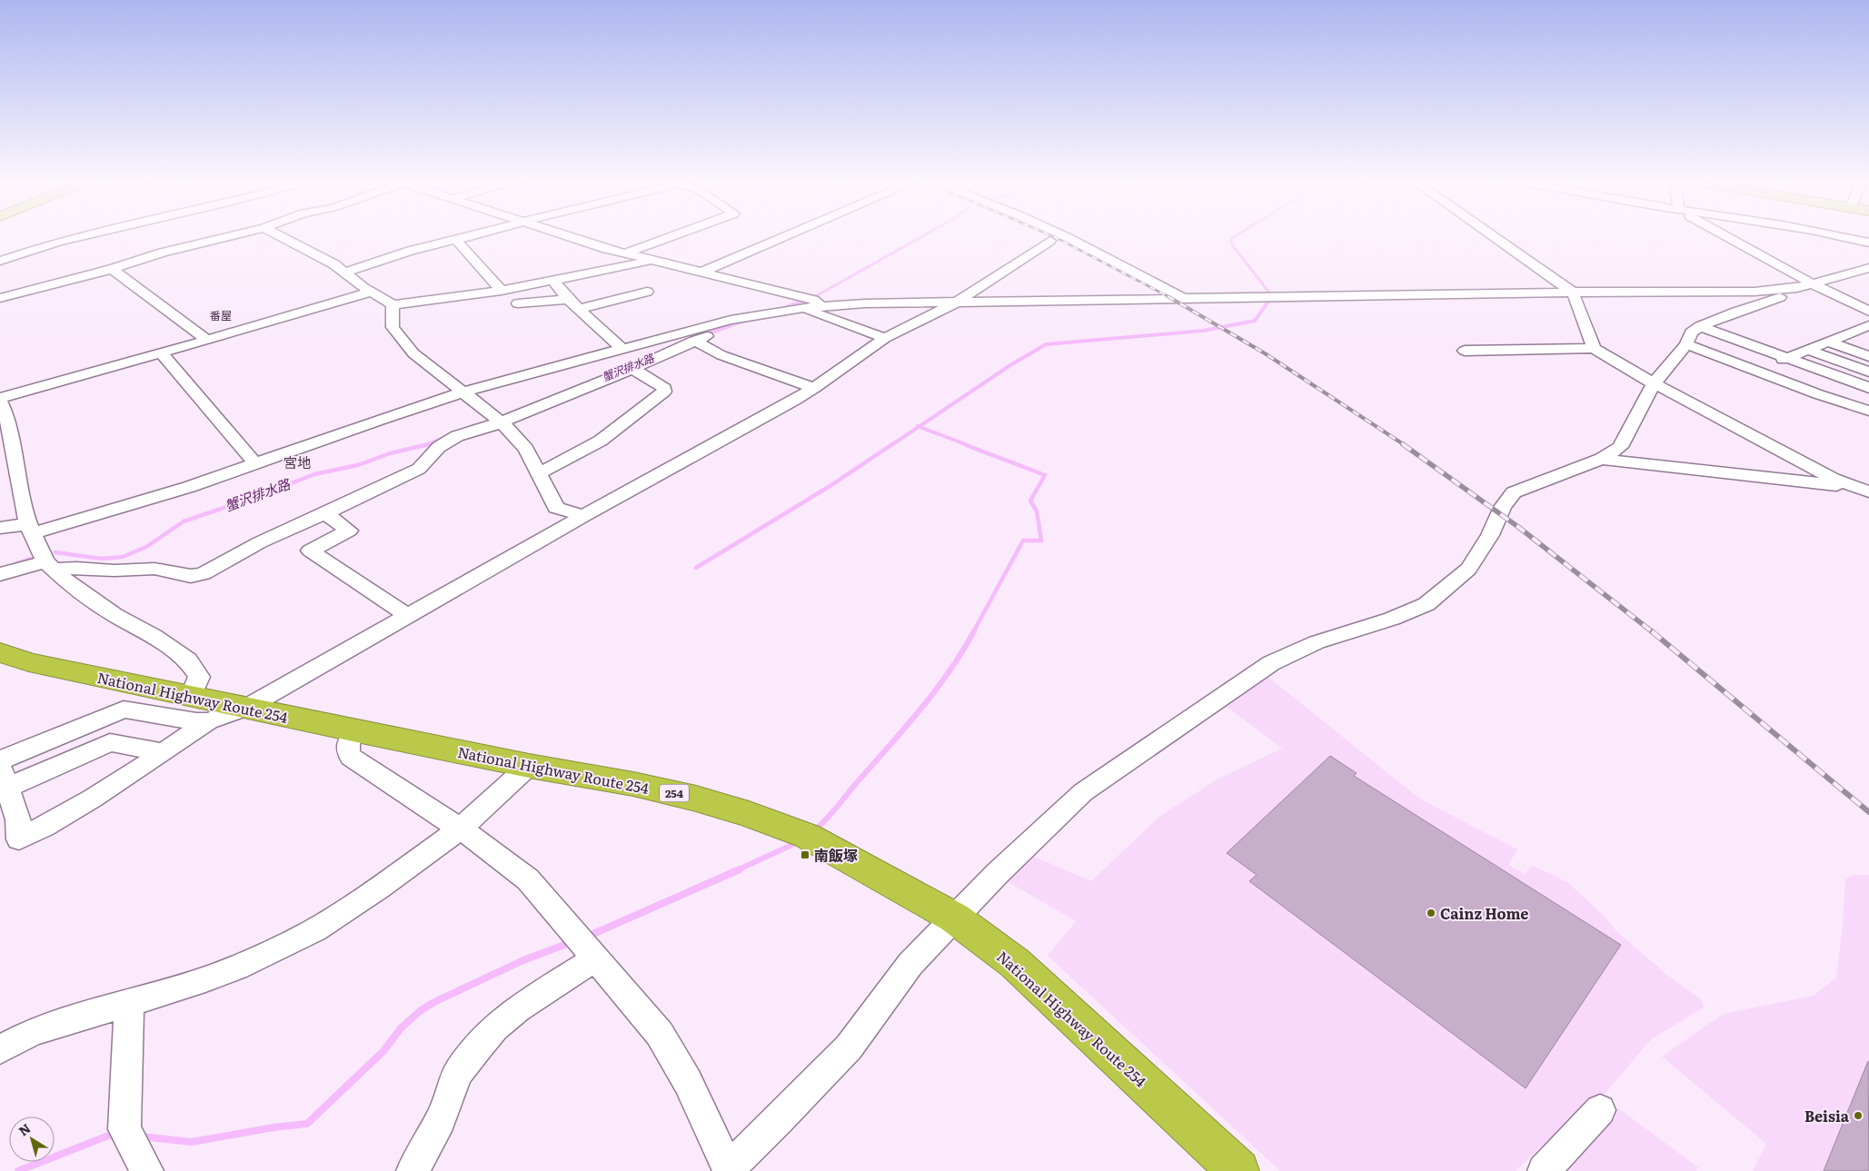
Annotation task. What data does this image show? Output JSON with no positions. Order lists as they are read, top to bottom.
{
  "streets": {
    "highway": ["National Highway Route 254", "254"]
  },
  "districts": ["番屋", "宮地"],
  "water": ["蟹沢排水路"],
  "places": {
    "transit": ["南飯塚"],
    "other": ["Cainz Home", "Beisia"]
  },
  "north": "top left"
}
